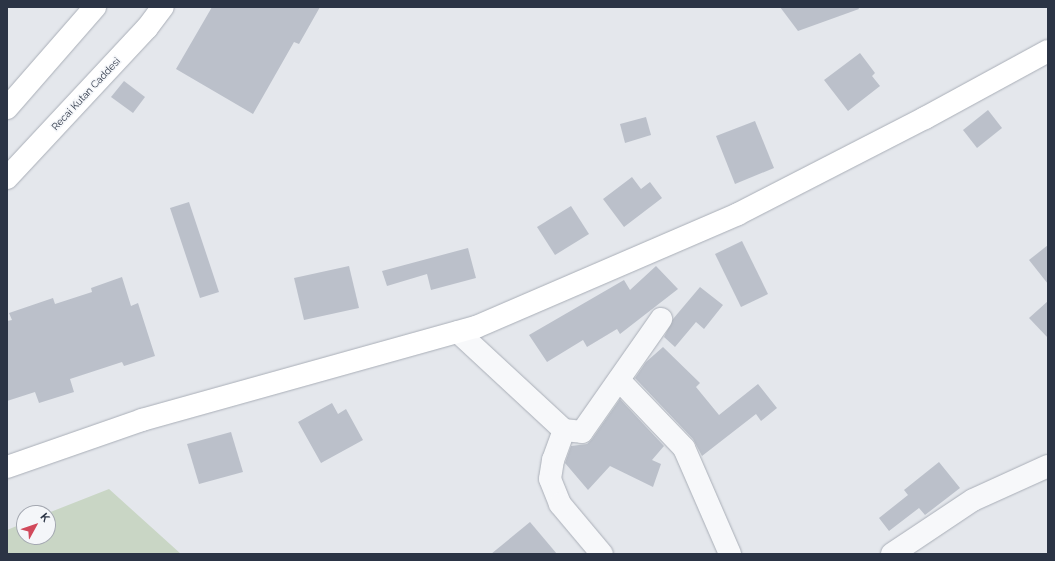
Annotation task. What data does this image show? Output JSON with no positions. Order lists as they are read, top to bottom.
{
  "streets": {
    "street": ["Recai Kutan Caddesi"]
  },
  "north": "top right"
}
